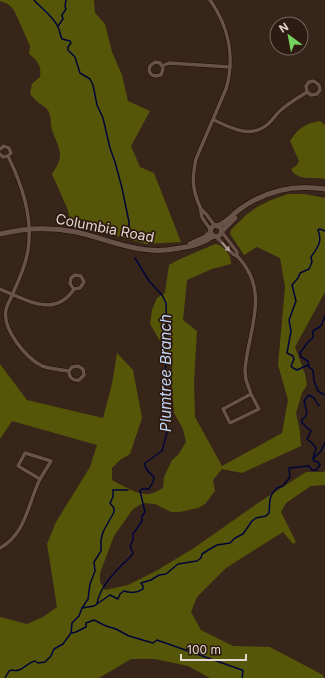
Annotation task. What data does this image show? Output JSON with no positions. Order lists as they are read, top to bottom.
{
  "streets": {
    "street": ["Columbia Road"]
  },
  "water": ["Plumtree Branch"],
  "scale_bar": "100 m",
  "north": "top left"
}
